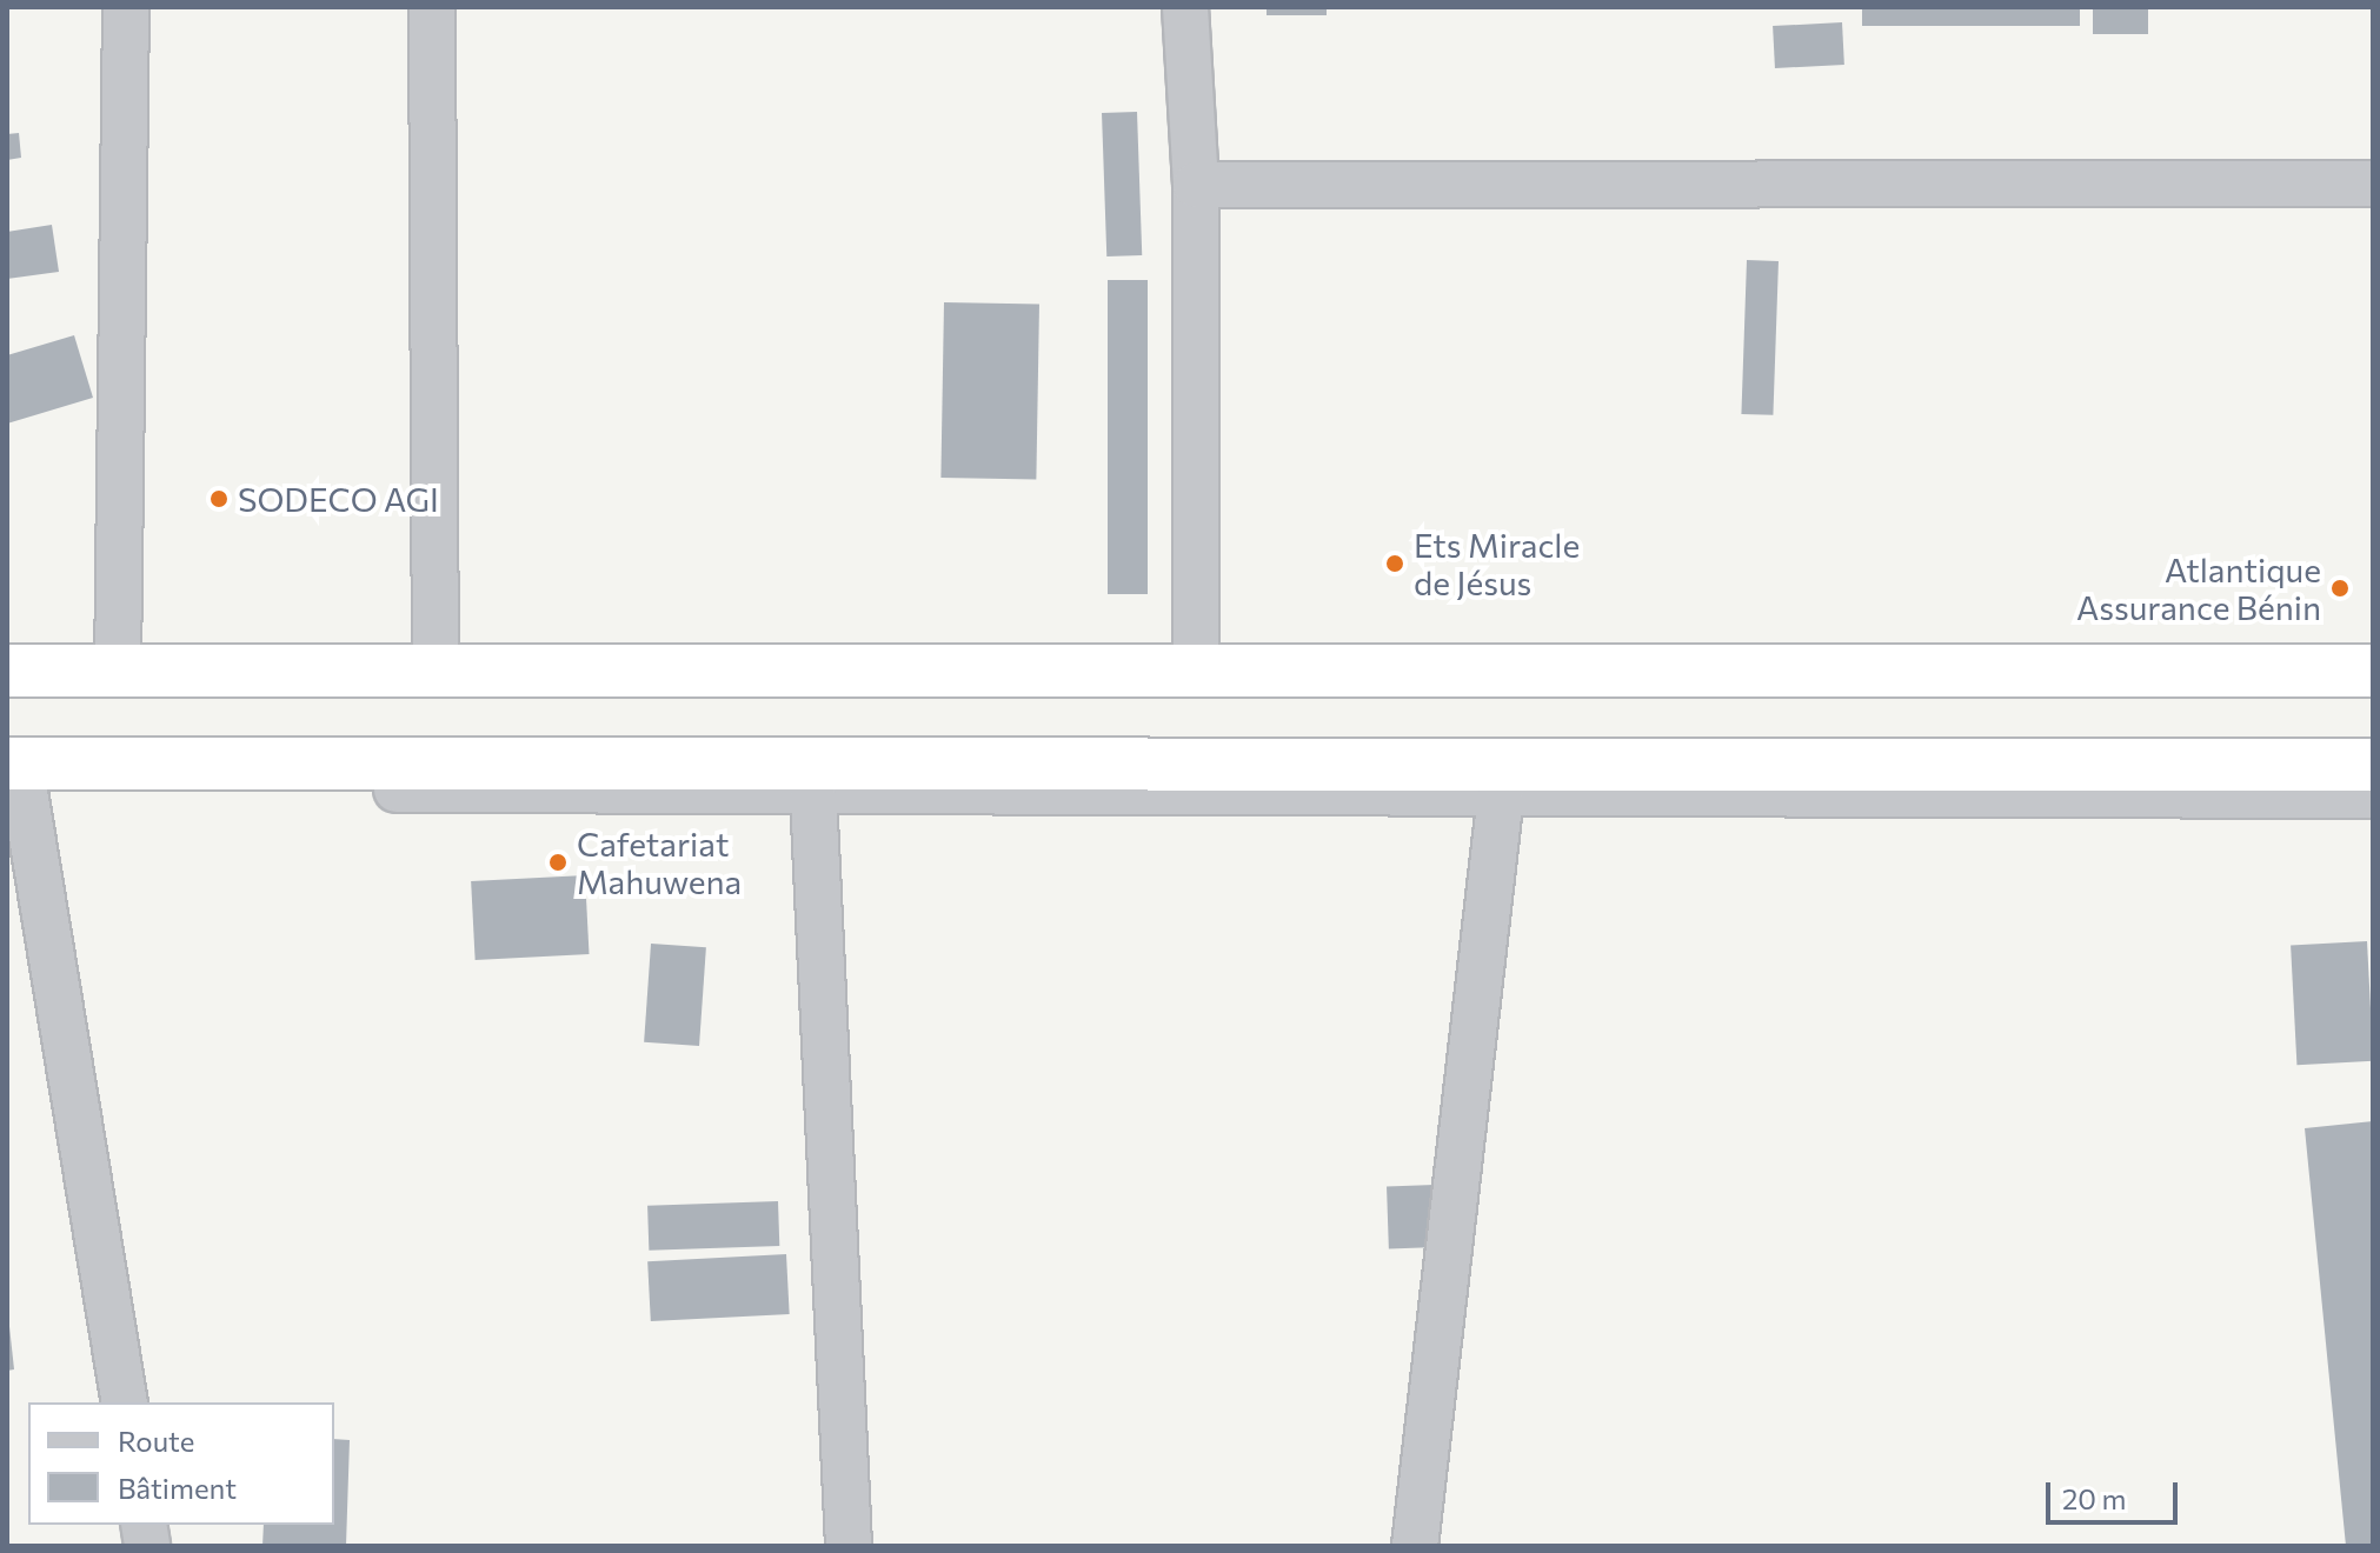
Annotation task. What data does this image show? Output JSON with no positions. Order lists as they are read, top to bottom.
{
  "places": [
    "SODECO AGI",
    "Ets Miracle de Jésus",
    "Atlantique Assurance Bénin",
    "Cafetariat Mahuwena"
  ],
  "legend": ["Route", "Bâtiment"],
  "scale_bar": "20 m"
}
